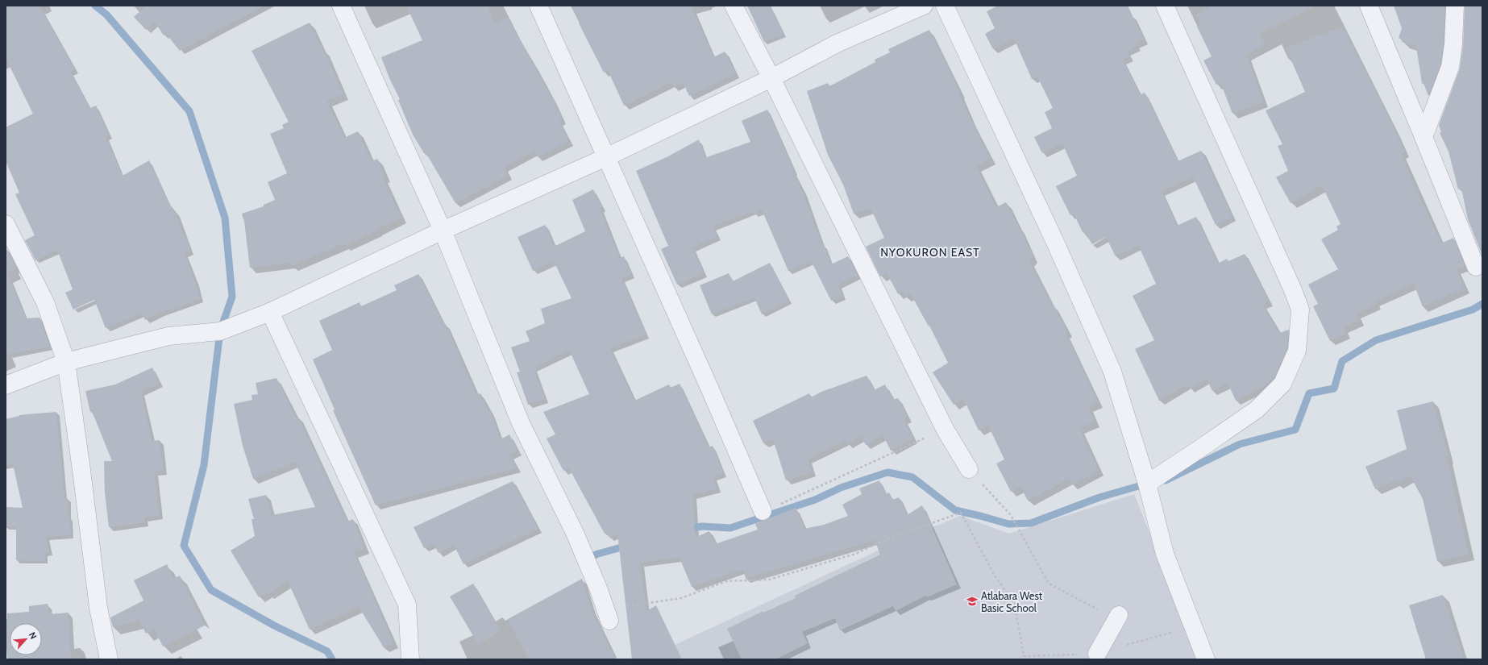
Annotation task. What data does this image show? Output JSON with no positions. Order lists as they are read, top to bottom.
{
  "districts": ["NYOKURON EAST"],
  "places": {
    "school or university": ["Atlabara West Basic School"]
  },
  "north": "top right"
}
